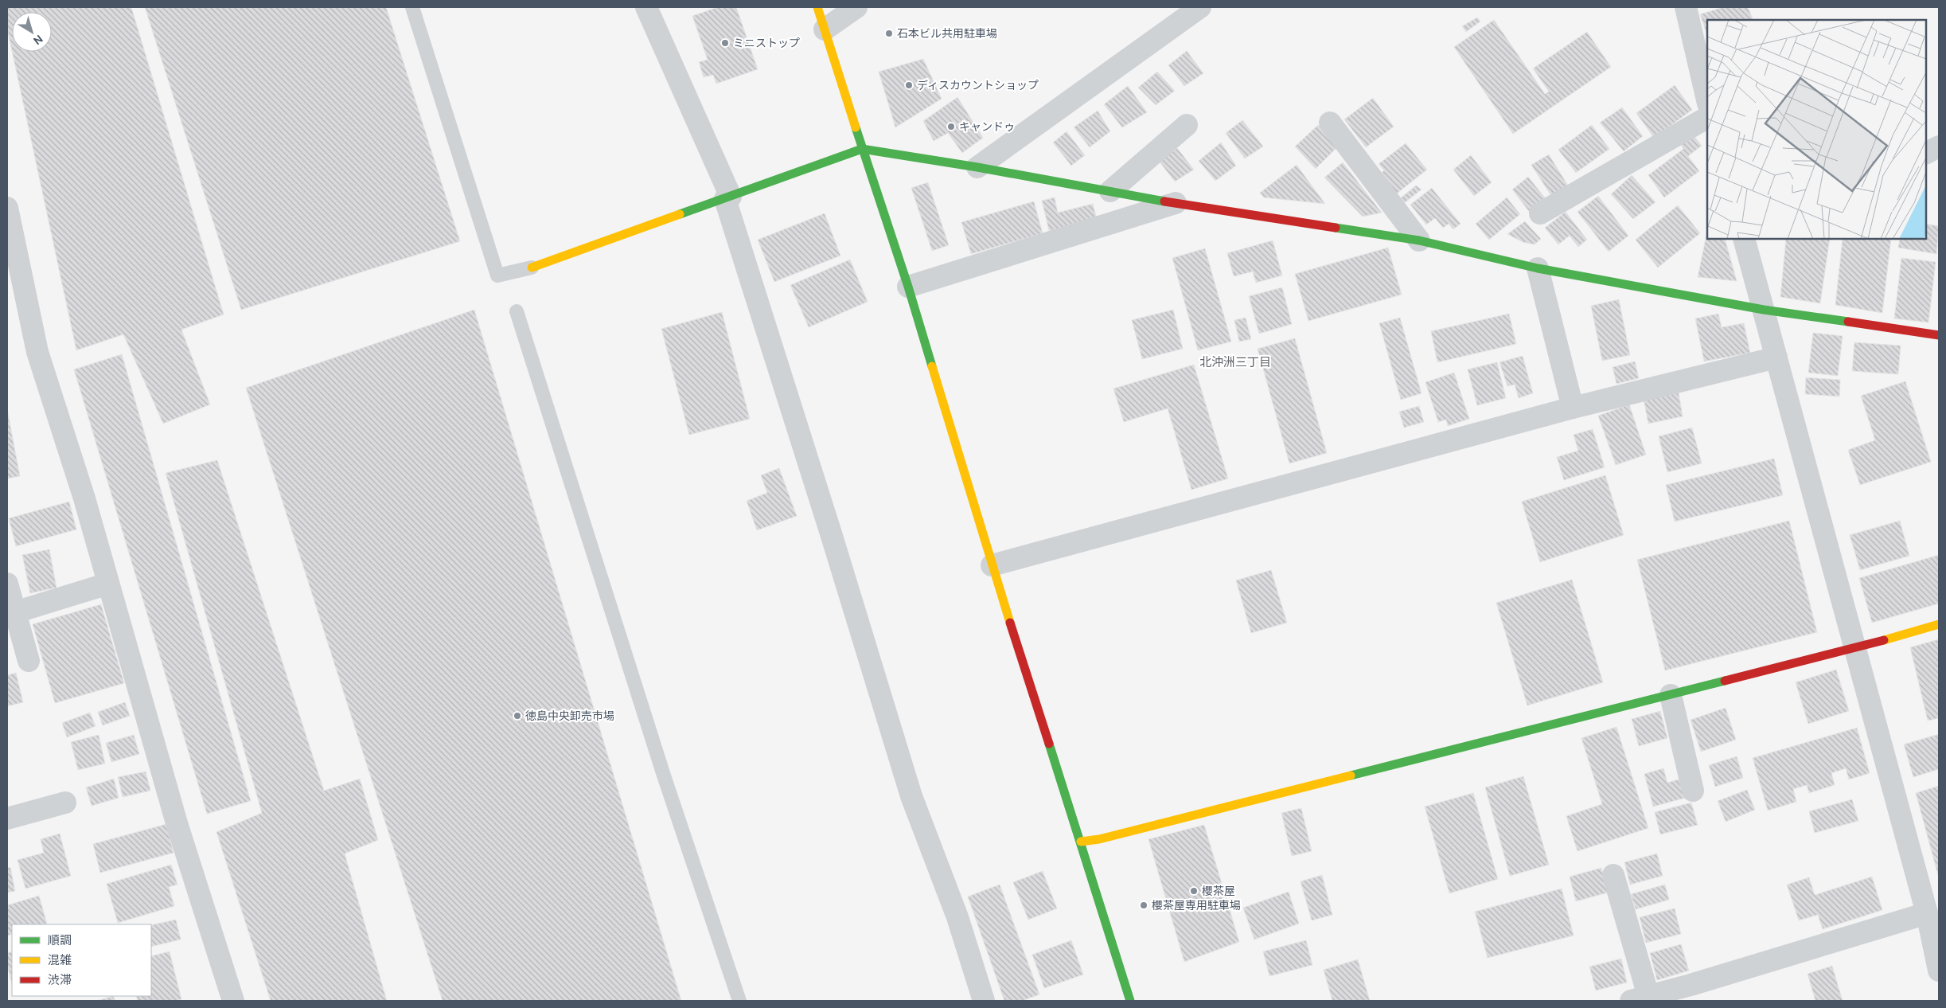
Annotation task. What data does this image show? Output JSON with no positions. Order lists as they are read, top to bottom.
{
  "districts": ["北沖洲三丁目"],
  "places": [
    "石本ビル共用駐車場",
    "ミニストップ",
    "ディスカウントショップ",
    "キャンドゥ",
    "徳島中央卸売市場",
    "櫻茶屋",
    "櫻茶屋専用駐車場"
  ],
  "legend": ["順調", "混雑", "渋滞"],
  "north": "bottom right"
}
